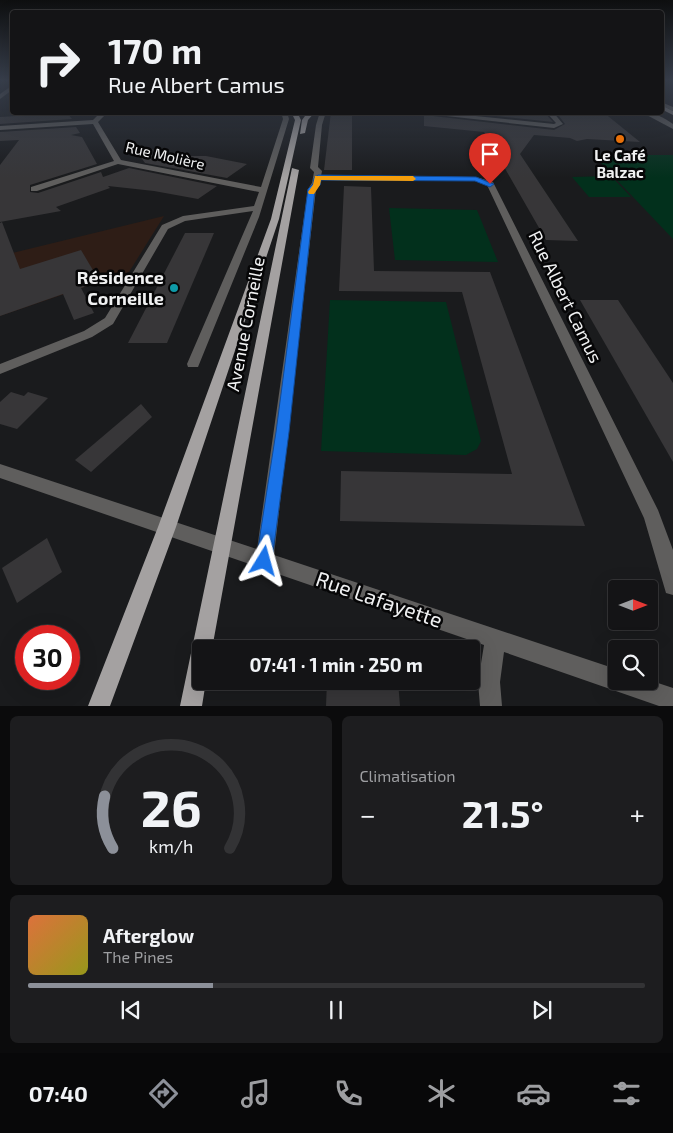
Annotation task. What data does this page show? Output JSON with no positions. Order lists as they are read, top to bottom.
{
  "streets": {
    "main road": ["Avenue Corneille"],
    "street": ["Rue Molière", "Rue Albert Camus", "Rue Lafayette"]
  },
  "crossings": [
    ["Rue Molière", "Avenue Corneille"],
    ["Avenue Corneille", "Rue Lafayette"]
  ],
  "places": ["Le Café Balzac", "Résidence Corneille"],
  "north": "right",
  "page": {
    "turn": ["170 m", "Rue Albert Camus"],
    "limit": "30",
    "trip": "07:41 · 1 min · 250 m",
    "tile": "Climatisation",
    "heat": ["−", "21.5°", "+"],
    "song": ["Afterglow", "The Pines"],
    "tabs": "07:40",
    "gauge": ["26", "km/h"]
  }
}
